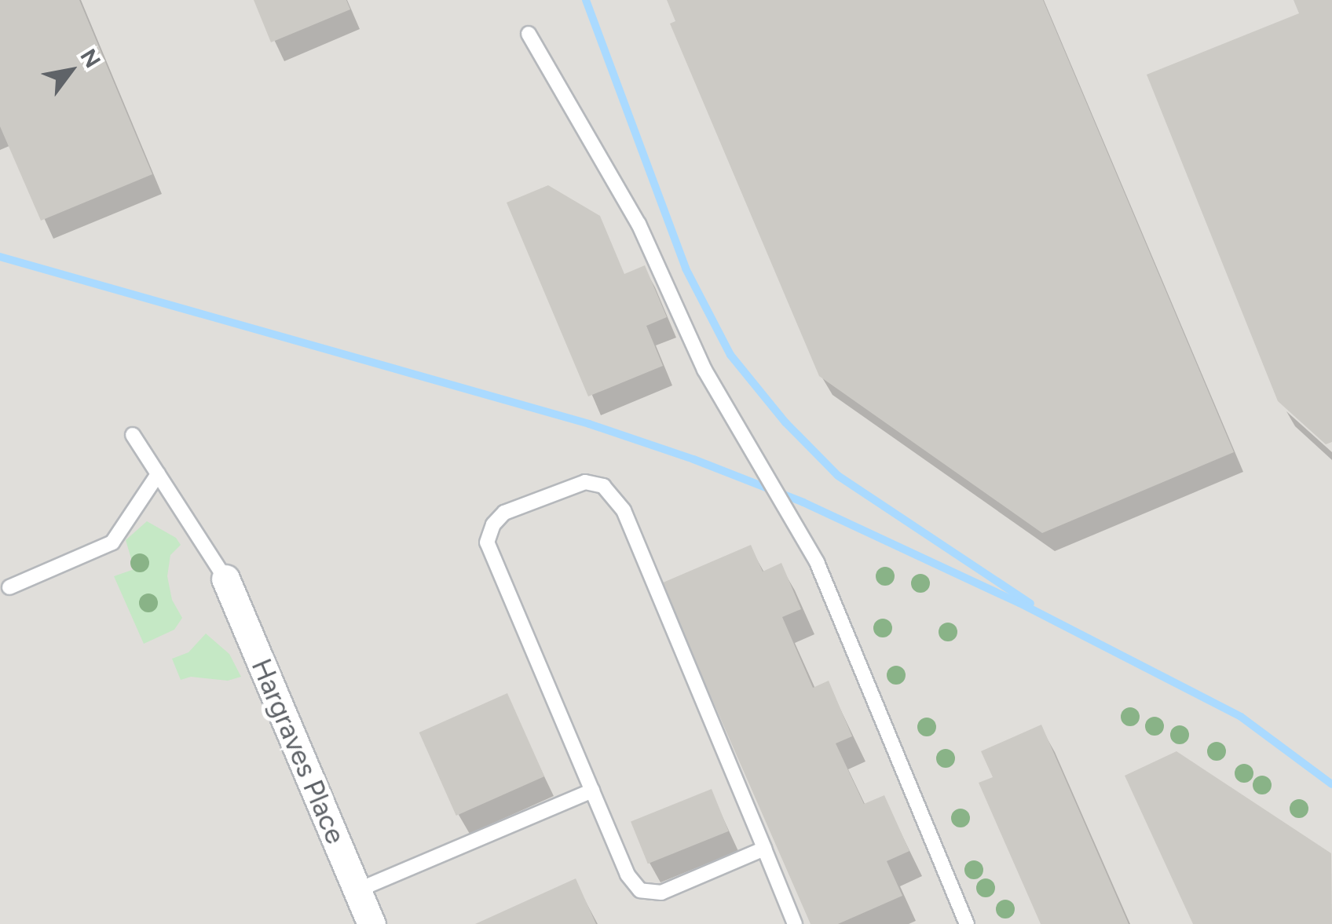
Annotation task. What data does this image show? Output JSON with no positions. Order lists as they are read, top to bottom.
{
  "streets": {
    "street": ["Hargraves Place"]
  },
  "north": "top right"
}
